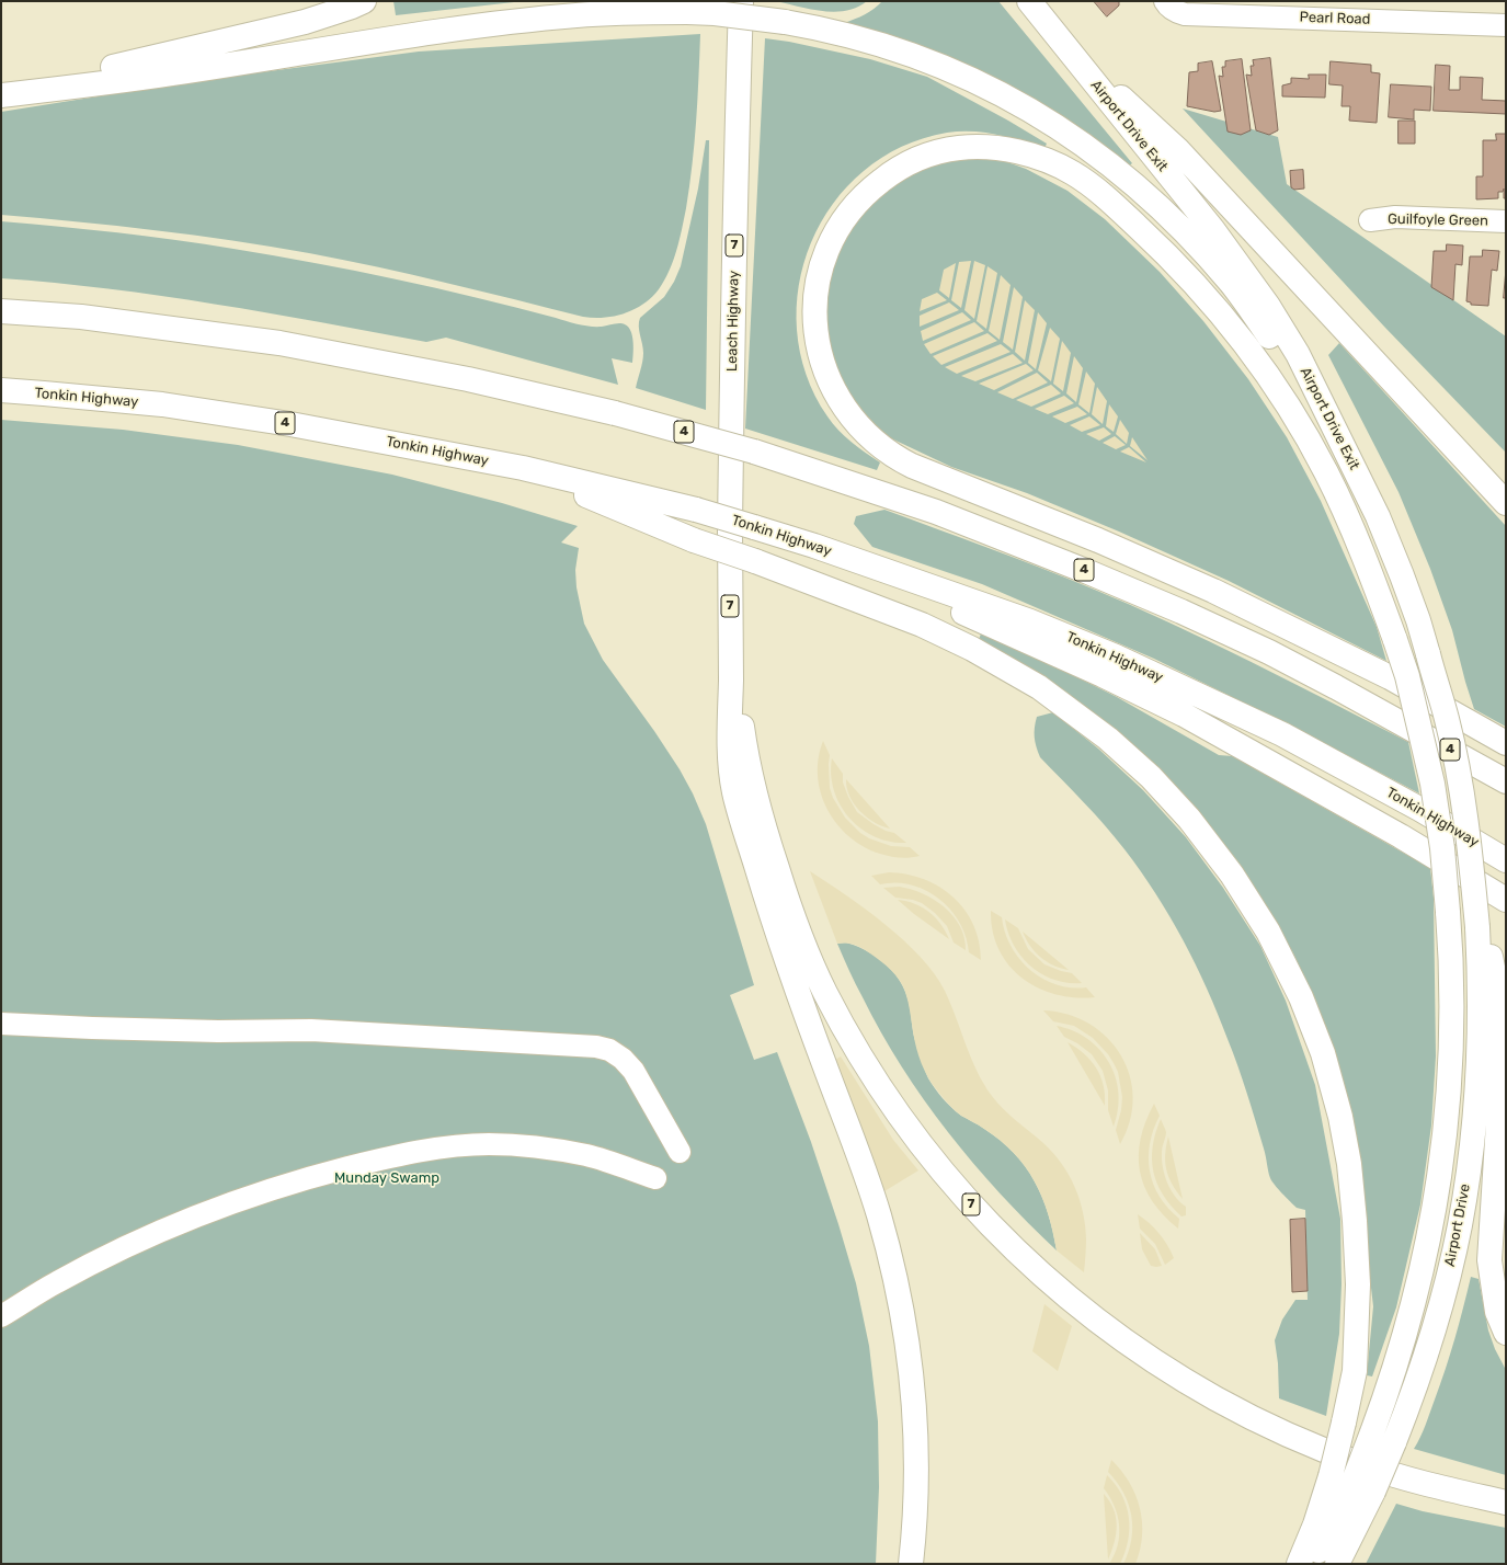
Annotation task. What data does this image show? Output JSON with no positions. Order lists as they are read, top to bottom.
{
  "streets": {
    "highway": [
      "Airport Drive Exit",
      "7",
      "Leach Highway",
      "Tonkin Highway",
      "4",
      "Airport Drive"
    ],
    "street": ["Pearl Road", "Guilfoyle Green"]
  },
  "crossings": [
    ["Airport Drive Exit", "Airport Drive"],
    ["7", "Leach Highway"]
  ],
  "parks": ["Munday Swamp"]
}
